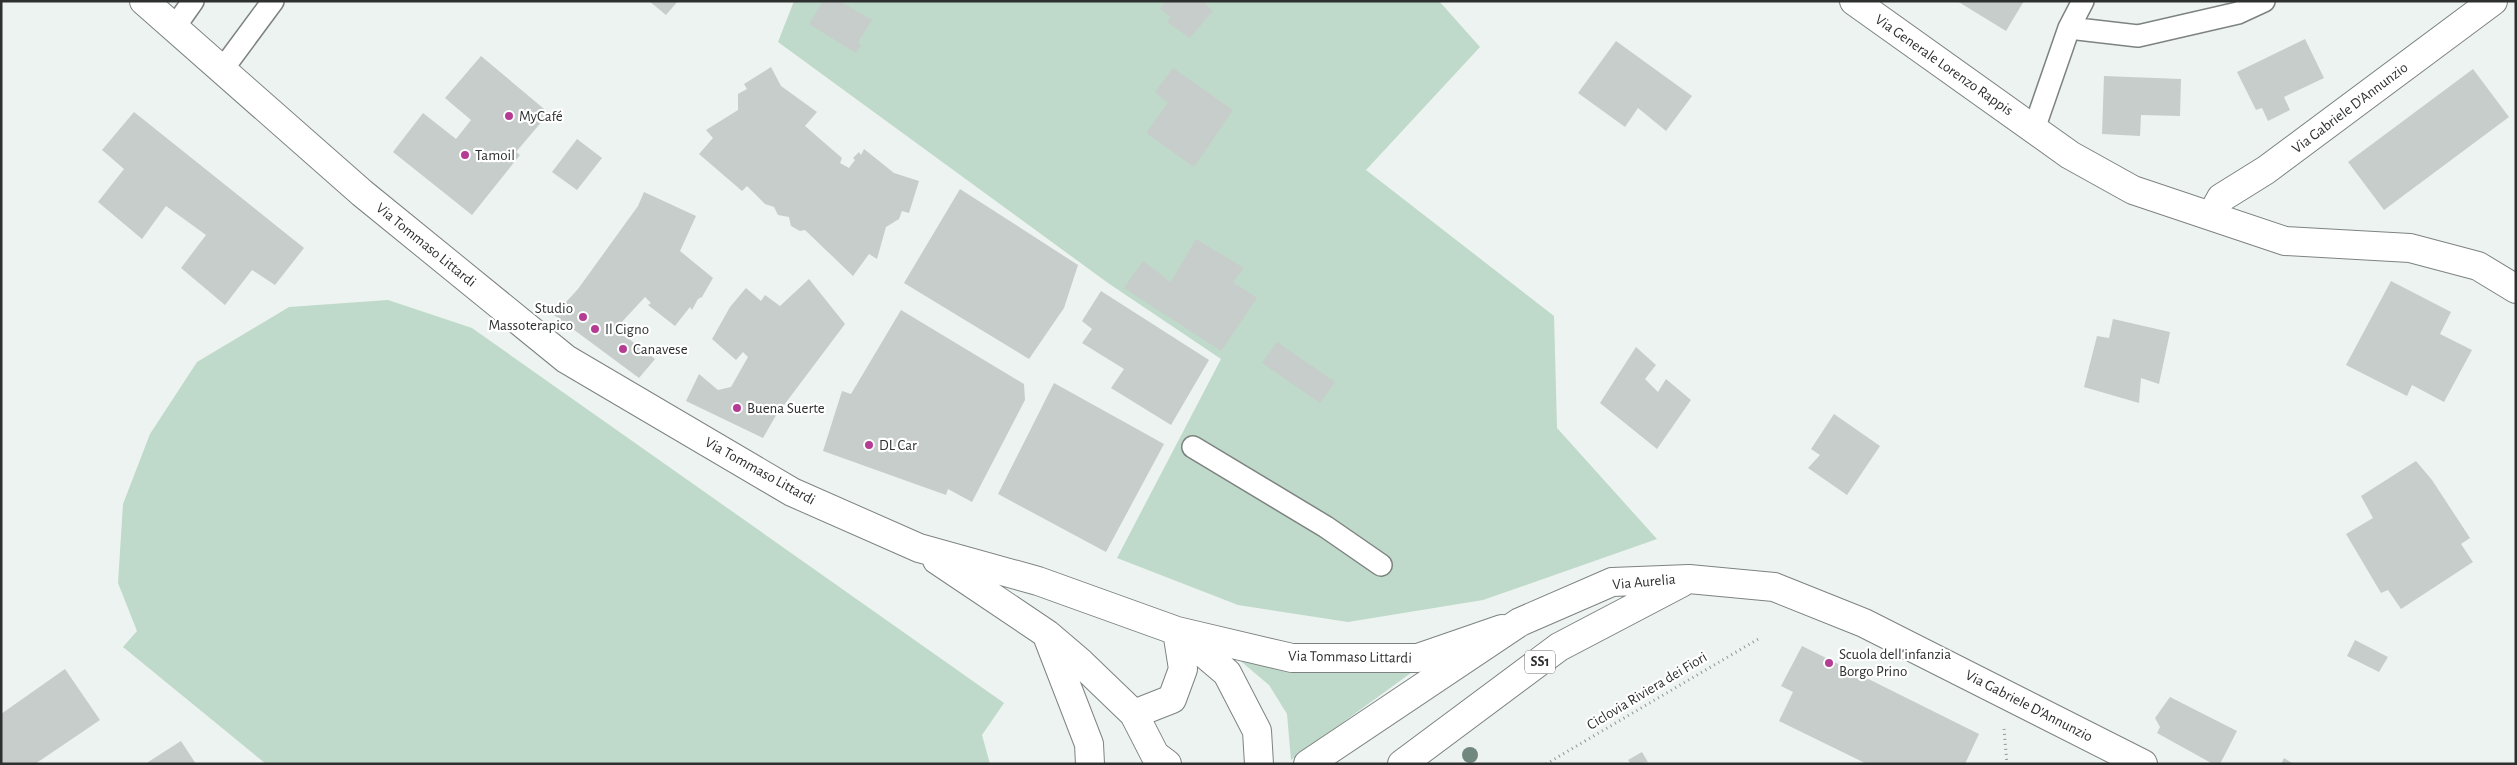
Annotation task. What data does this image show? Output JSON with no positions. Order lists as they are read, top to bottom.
{
  "streets": {
    "main road": [
      "Via Generale Lorenzo Rappis",
      "Via Gabriele D'Annunzio",
      "Via Tommaso Littardi",
      "Via Aurelia",
      "SS1"
    ],
    "path": ["Ciclovia Riviera dei Fiori"]
  },
  "crossings": [
    ["Via Gabriele D'Annunzio", "Via Aurelia"],
    ["Via Tommaso Littardi", "Via Aurelia"]
  ],
  "places": [
    "MyCafé",
    "Tamoil",
    "Studio Massoterapico",
    "Il Cigno",
    "Canavese",
    "Buena Suerte",
    "DL Car",
    "Scuola dell'infanzia Borgo Prino"
  ]
}
